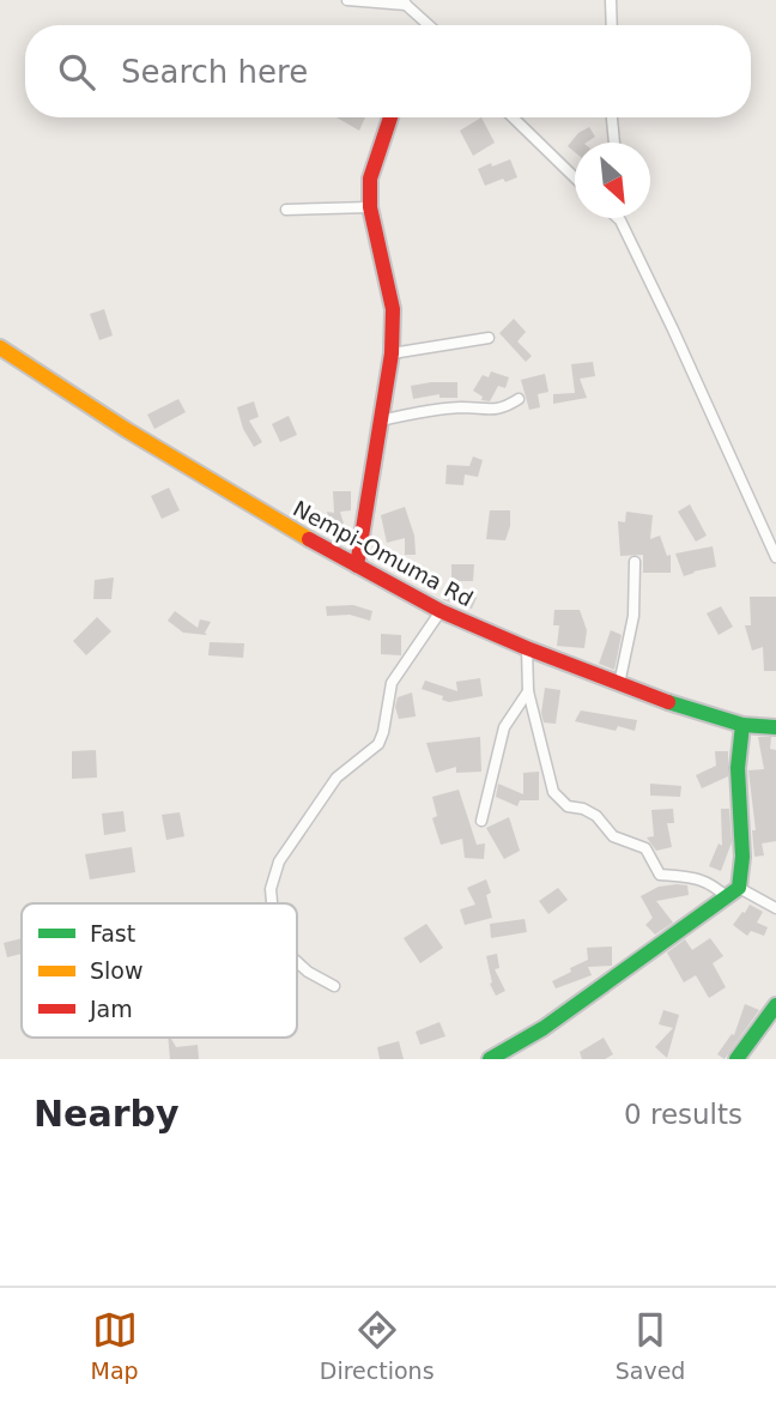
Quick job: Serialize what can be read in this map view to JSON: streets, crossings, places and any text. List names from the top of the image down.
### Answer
{
  "streets": {
    "street": ["Nempi-Omuma Rd"]
  },
  "legend": ["Fast", "Slow", "Jam"],
  "north": "bottom right",
  "page": {
    "search": "Search here",
    "heading": ["Nearby", "0 results"],
    "nav": ["Map", "Directions", "Saved"]
  }
}
